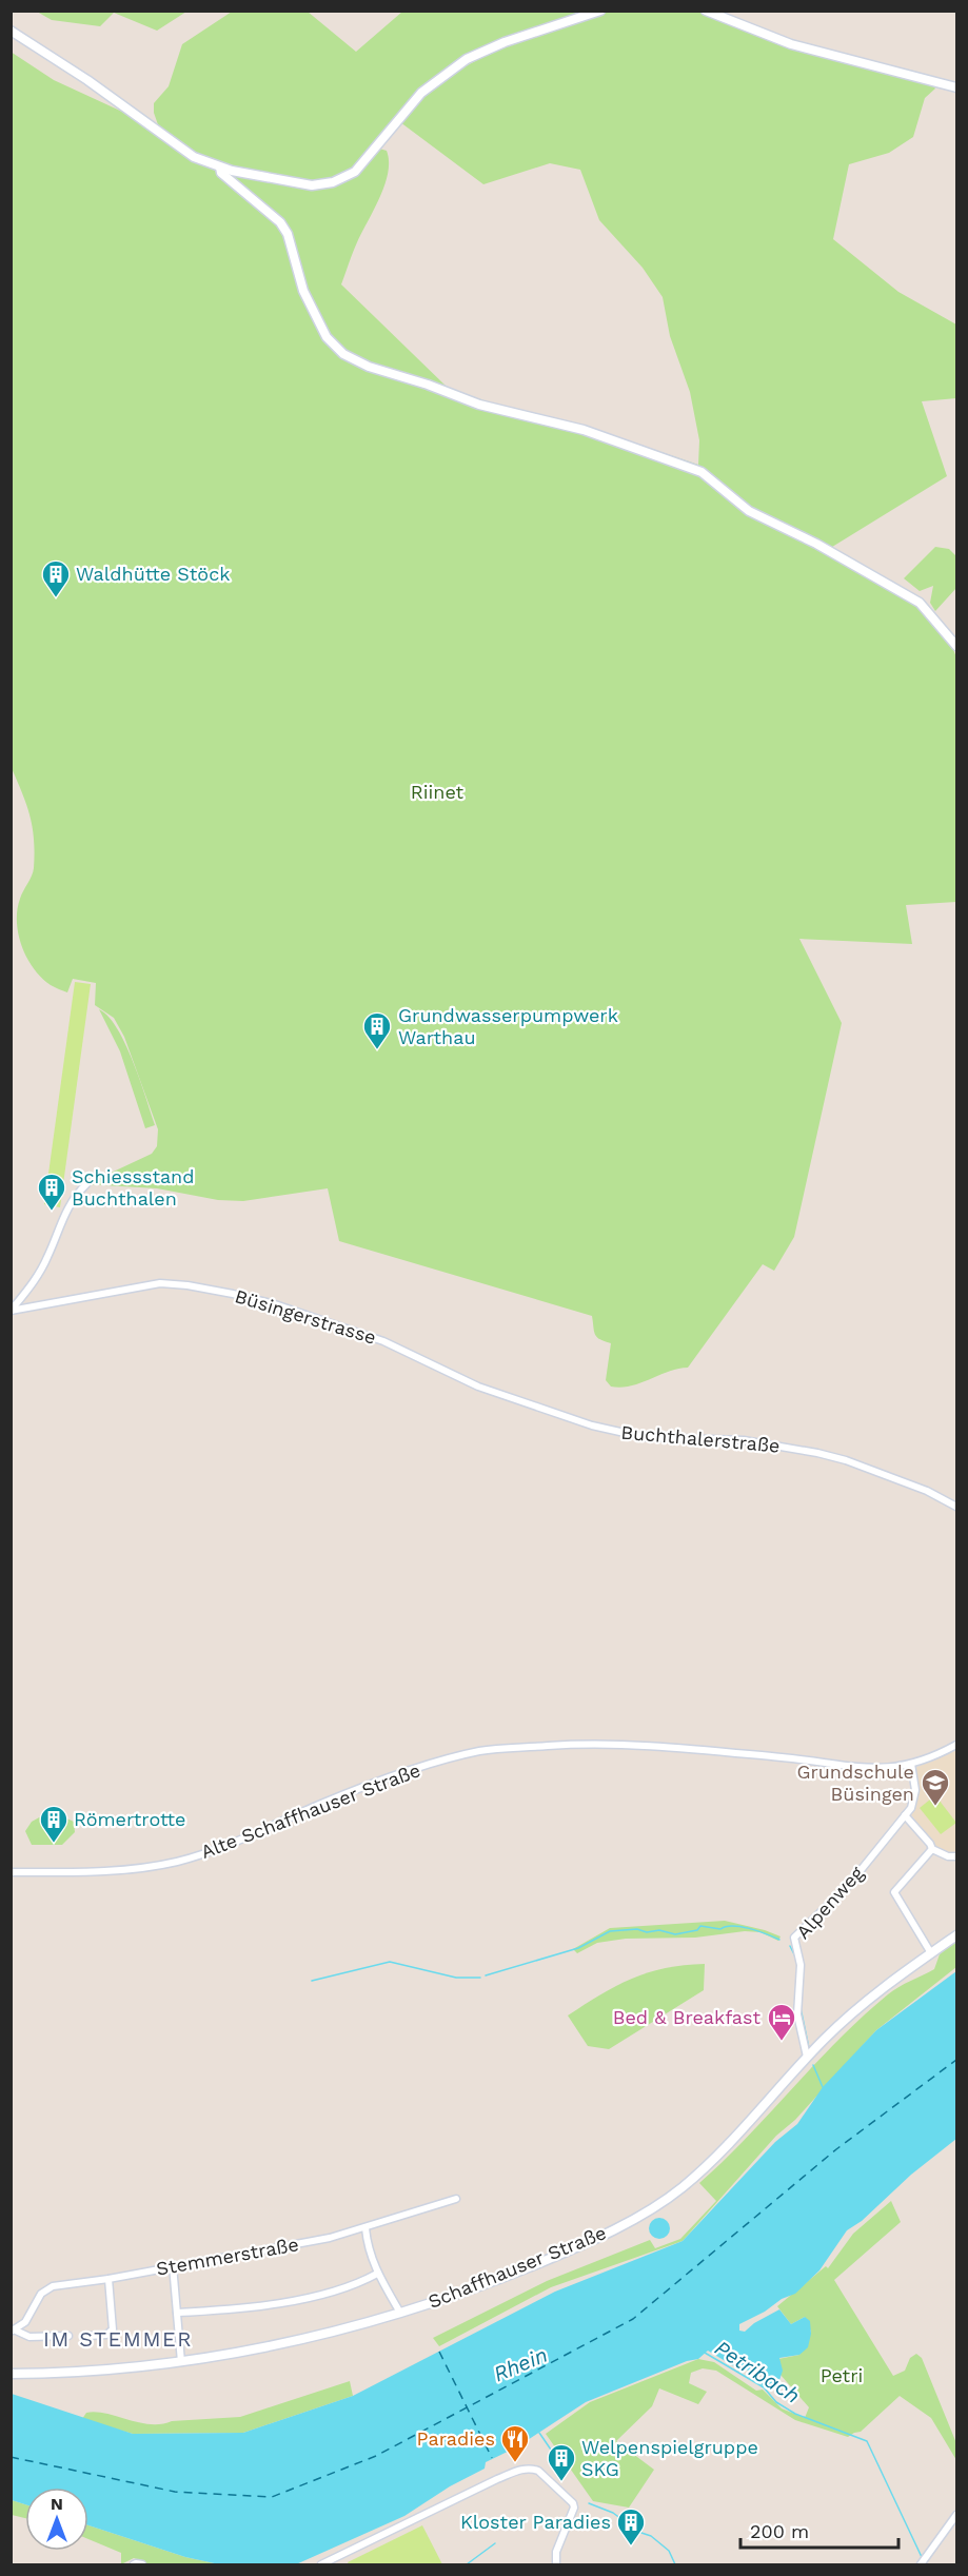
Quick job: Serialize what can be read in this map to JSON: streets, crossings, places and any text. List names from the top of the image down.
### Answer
{
  "streets": {
    "street": [
      "Büsingerstrasse",
      "Buchthalerstraße",
      "Alte Schaffhauser Straße",
      "Alpenweg",
      "Stemmerstraße",
      "Schaffhauser Straße"
    ]
  },
  "crossings": [
    ["Büsingerstrasse", "Buchthalerstraße"],
    ["Alte Schaffhauser Straße", "Alpenweg"],
    ["Alpenweg", "Schaffhauser Straße"]
  ],
  "districts": ["IM STEMMER"],
  "water": ["Rhein", "Petribach"],
  "parks": ["Riinet", "Petri"],
  "places": {
    "building": [
      "Waldhütte Stöck",
      "Grundwasserpumpwerk Warthau",
      "Schiessstand Buchthalen",
      "Römertrotte",
      "Welpenspielgruppe SKG",
      "Kloster Paradies"
    ],
    "school or university": ["Grundschule Büsingen"],
    "hotel": ["Bed & Breakfast"],
    "restaurant": ["Paradies"]
  },
  "scale_bar": "200 m",
  "north": "top"
}
